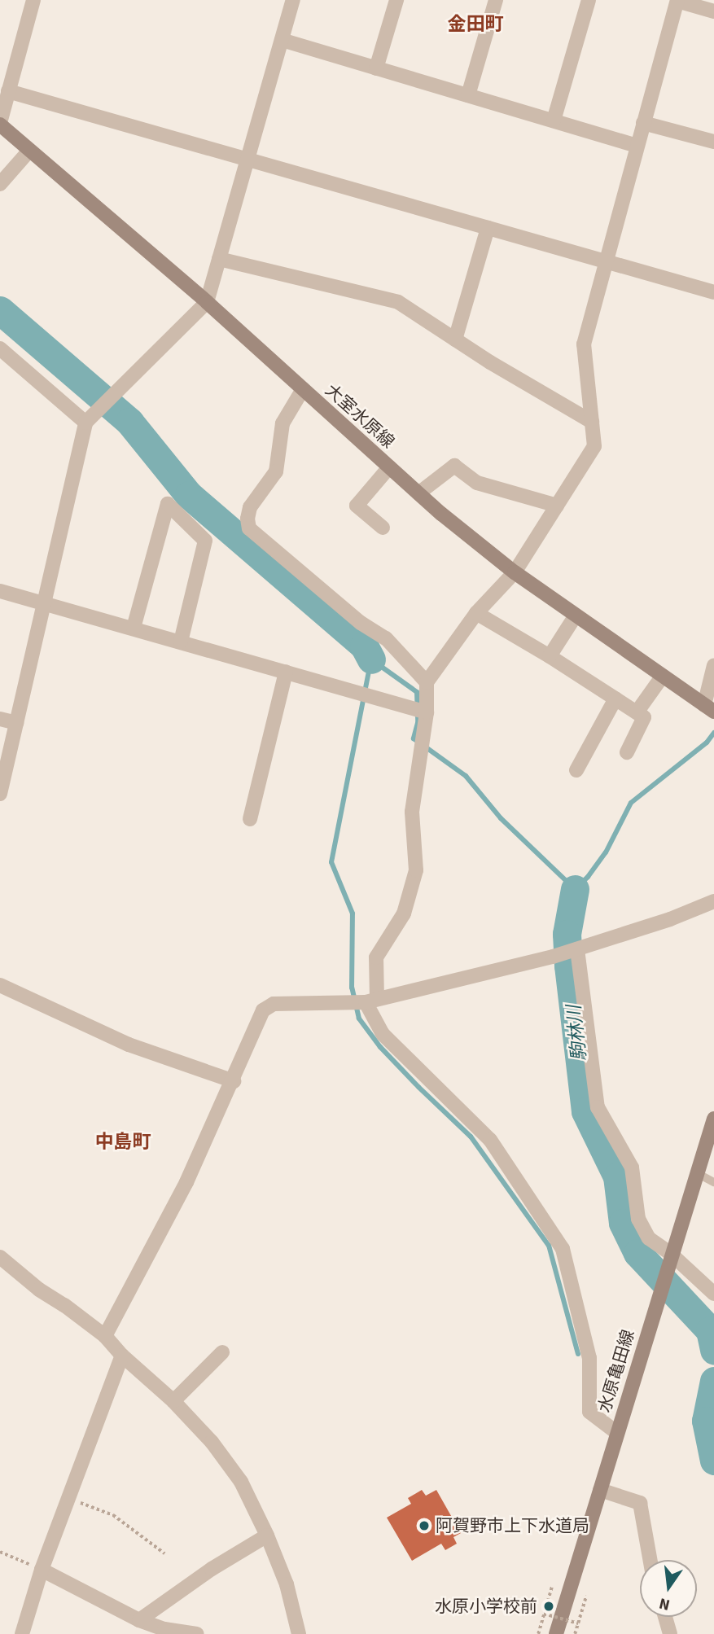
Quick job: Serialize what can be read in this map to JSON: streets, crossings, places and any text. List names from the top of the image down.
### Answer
{
  "streets": {
    "main road": ["大室水原線", "水原亀田線"]
  },
  "districts": ["金田町", "中島町"],
  "water": ["駒林川"],
  "places": ["阿賀野市上下水道局", "水原小学校前"],
  "north": "bottom"
}
